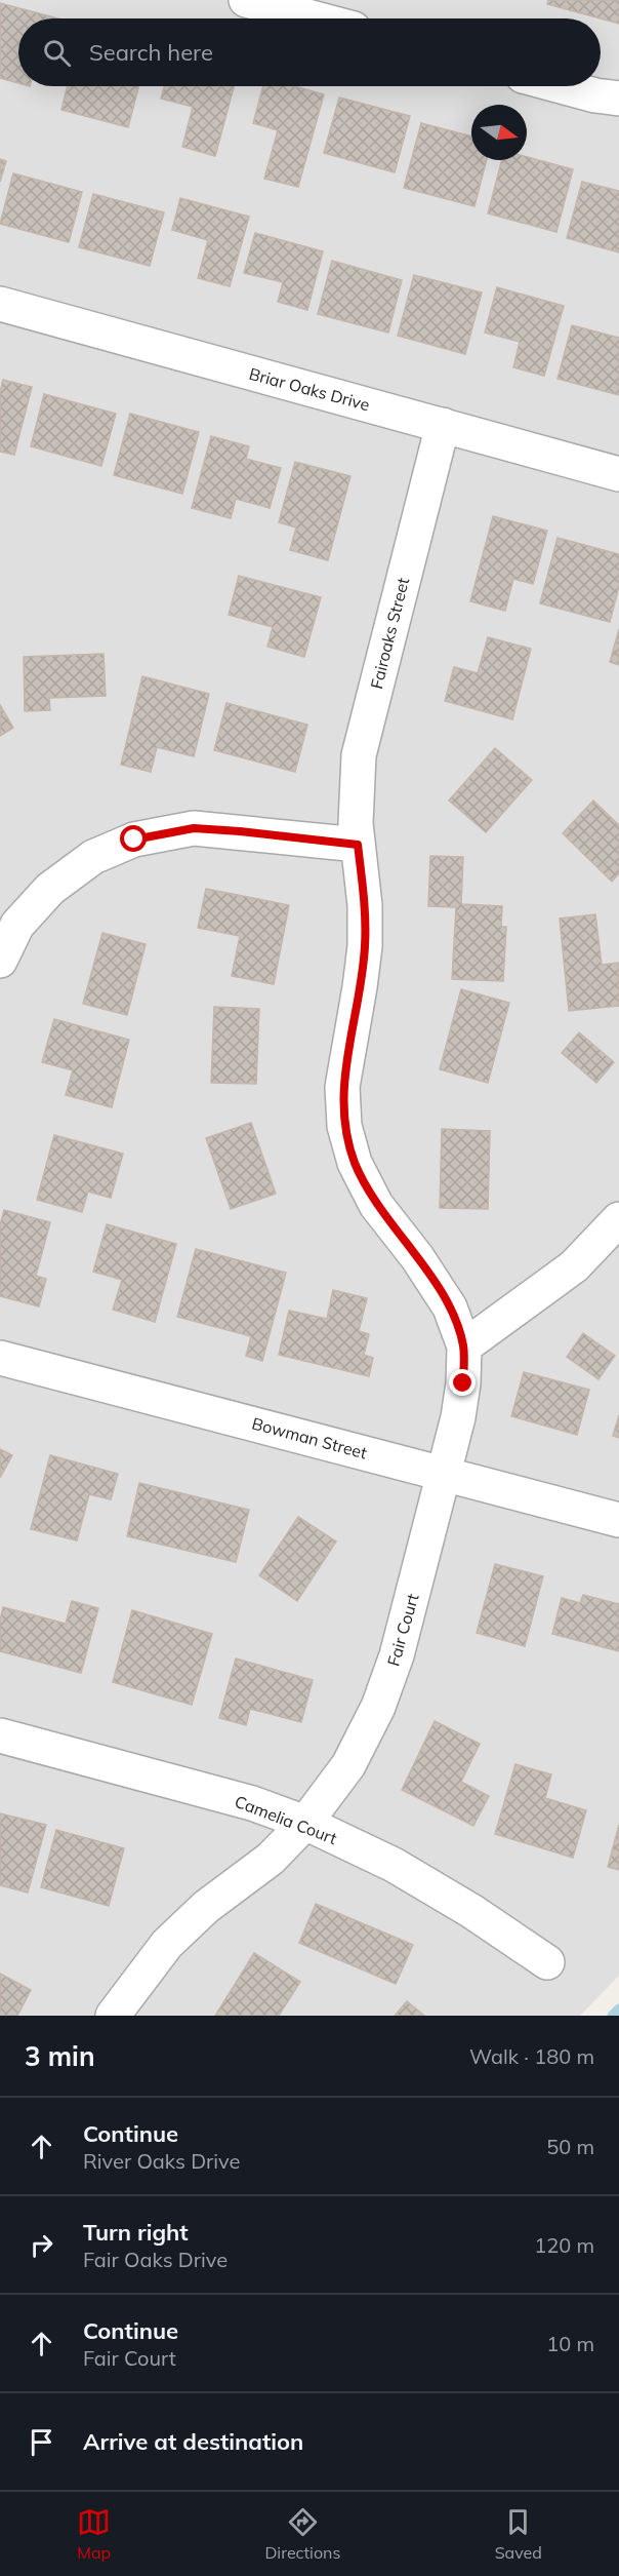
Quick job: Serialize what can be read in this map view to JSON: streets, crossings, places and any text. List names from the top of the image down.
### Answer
{
  "streets": {
    "street": [
      "Briar Oaks Drive",
      "Fairoaks Street",
      "Bowman Street",
      "Fair Court",
      "Camelia Court"
    ]
  },
  "crossings": [
    ["Briar Oaks Drive", "Fairoaks Street"],
    ["Fairoaks Street", "Fair Court"],
    ["Bowman Street", "Fair Court"],
    ["Fair Court", "Camelia Court"]
  ],
  "north": "right",
  "page": {
    "search": "Search here",
    "heading": ["3 min", "Walk · 180 m"],
    "list": [
      ["Continue", "River Oaks Drive", "50 m"],
      ["Turn right", "Fair Oaks Drive", "120 m"],
      ["Continue", "Fair Court", "10 m"],
      "Arrive at destination"
    ],
    "nav": ["Map", "Directions", "Saved"]
  }
}
